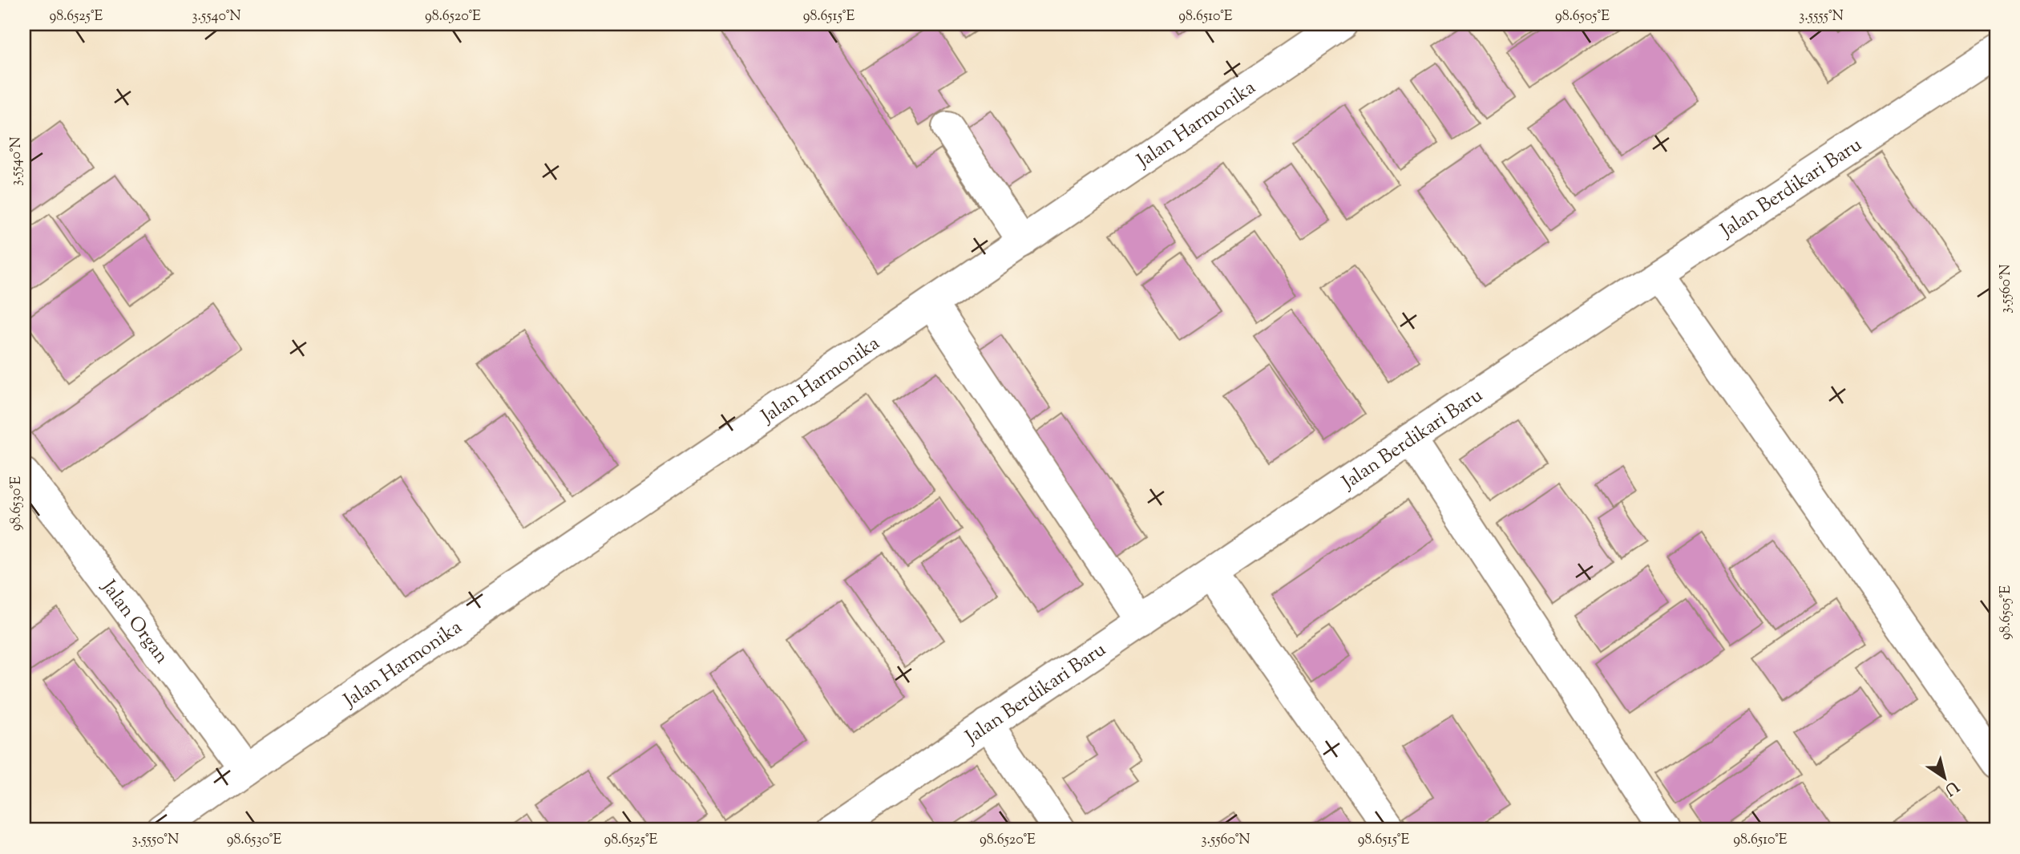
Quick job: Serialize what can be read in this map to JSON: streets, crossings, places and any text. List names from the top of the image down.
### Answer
{
  "streets": {
    "street": ["Jalan Harmonika", "Jalan Berdikari Baru", "Jalan Organ"]
  },
  "crossings": [
    ["Jalan Harmonika", "Jalan Organ"]
  ],
  "north": "bottom right",
  "coordinates": [
    "98.6525°E",
    "3.5540°N",
    "98.6520°E",
    "98.6515°E",
    "98.6510°E",
    "98.6505°E",
    "3.5555°N",
    "3.5560°N",
    "98.6530°E",
    "3.5550°N"
  ]
}
